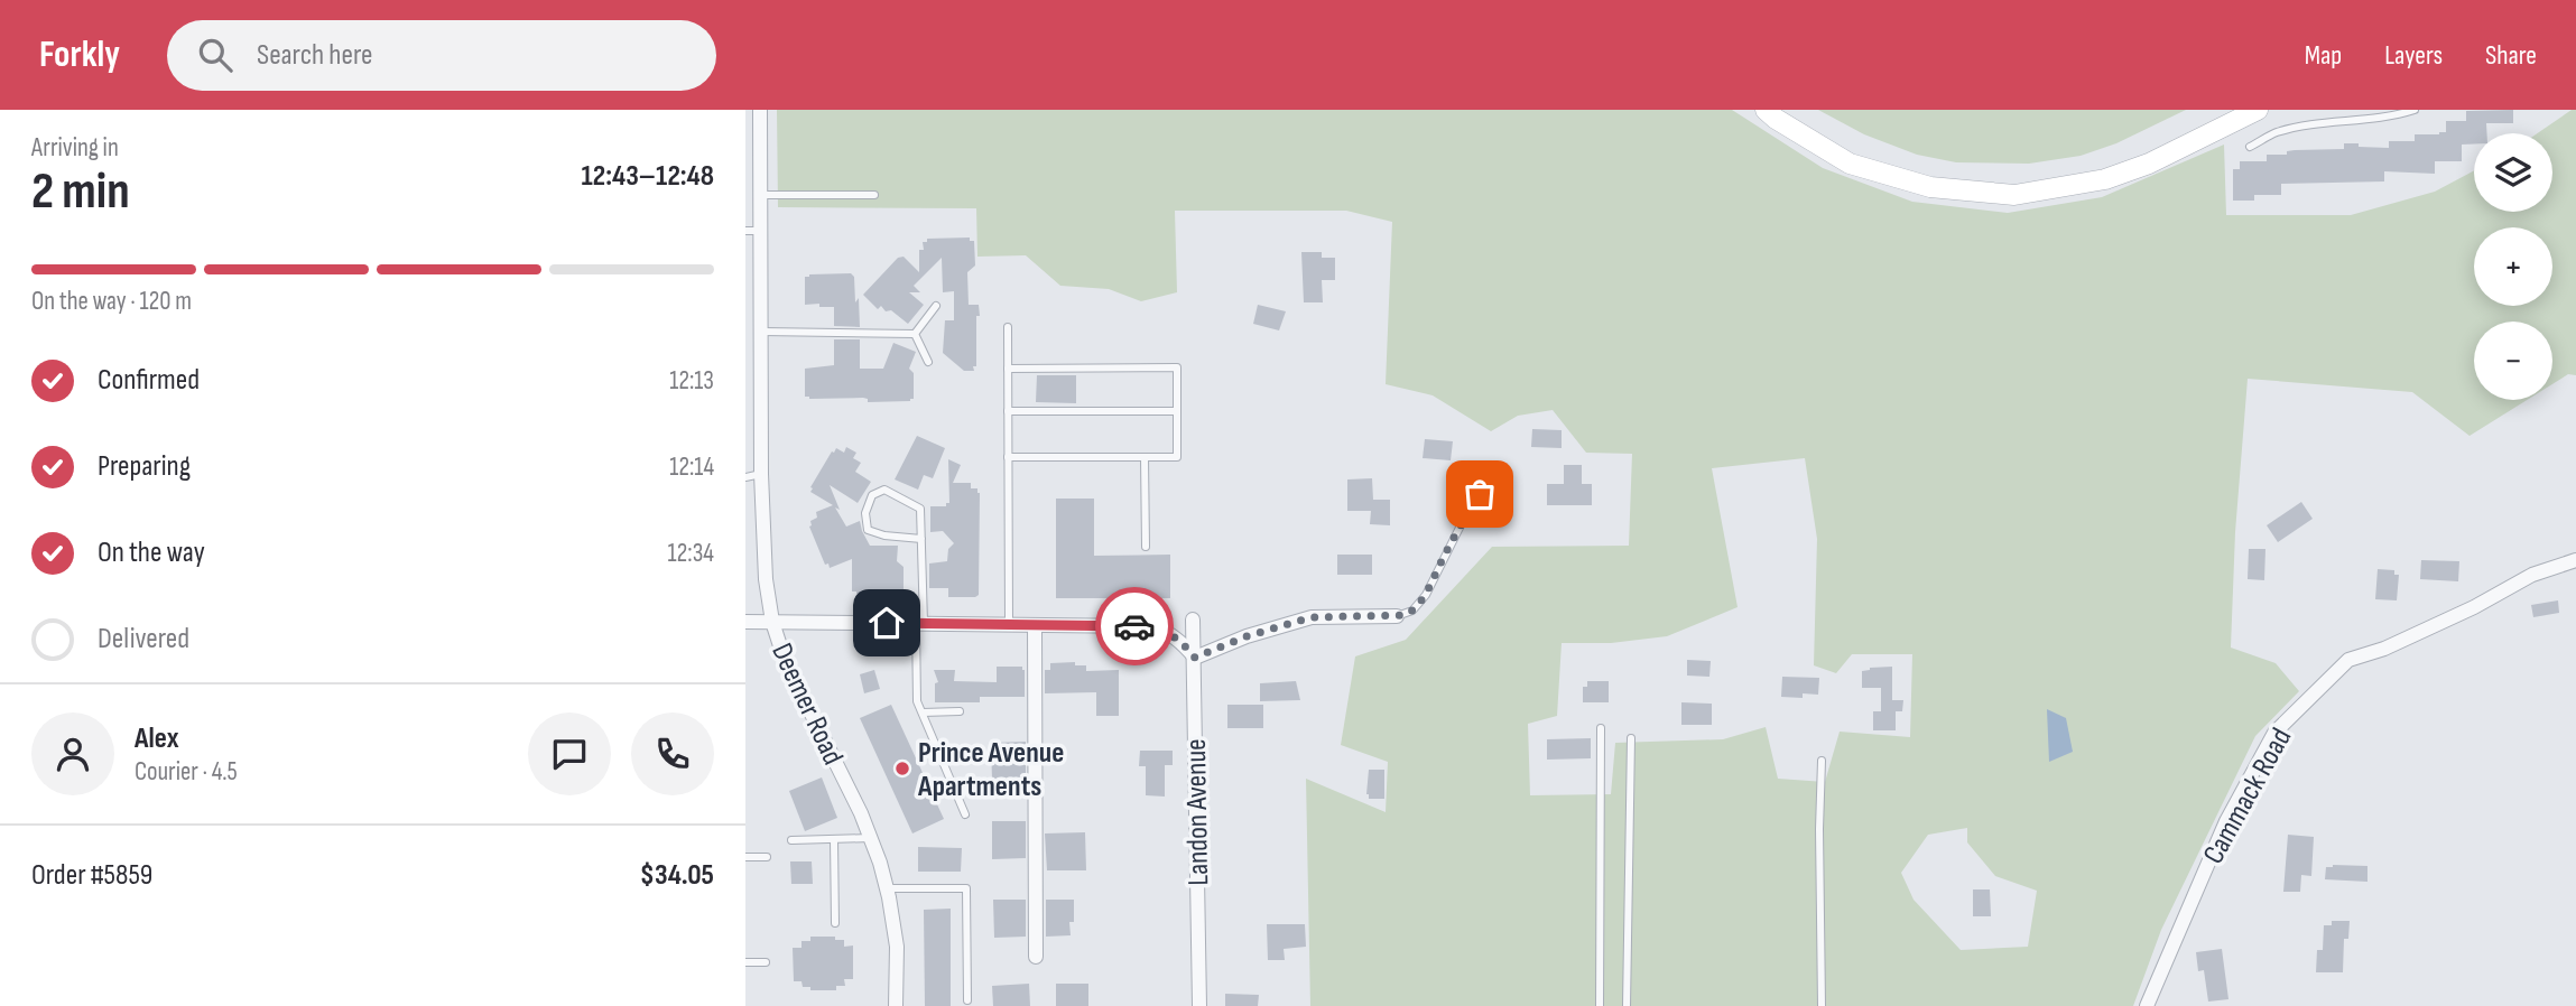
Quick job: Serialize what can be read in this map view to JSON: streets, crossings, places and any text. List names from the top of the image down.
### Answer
{
  "streets": {
    "street": ["Deemer Road", "Cammack Road", "Landon Avenue"]
  },
  "places": ["Prince Avenue Apartments"],
  "page": {
    "header": "Forkly",
    "search": "Search here",
    "nav": ["Map", "Layers", "Share"],
    "heading": ["2 min", "Arriving in", "12:43–12:48"],
    "panel": [
      "Alex",
      "Courier · 4.5",
      "Order #5859",
      "$34.05"
    ],
    "map_buttons": ["+", "−"],
    "bar": "On the way · 120 m",
    "list": [
      ["Confirmed", "12:13"],
      ["Preparing", "12:14"],
      ["On the way", "12:34"],
      "Delivered"
    ]
  }
}
